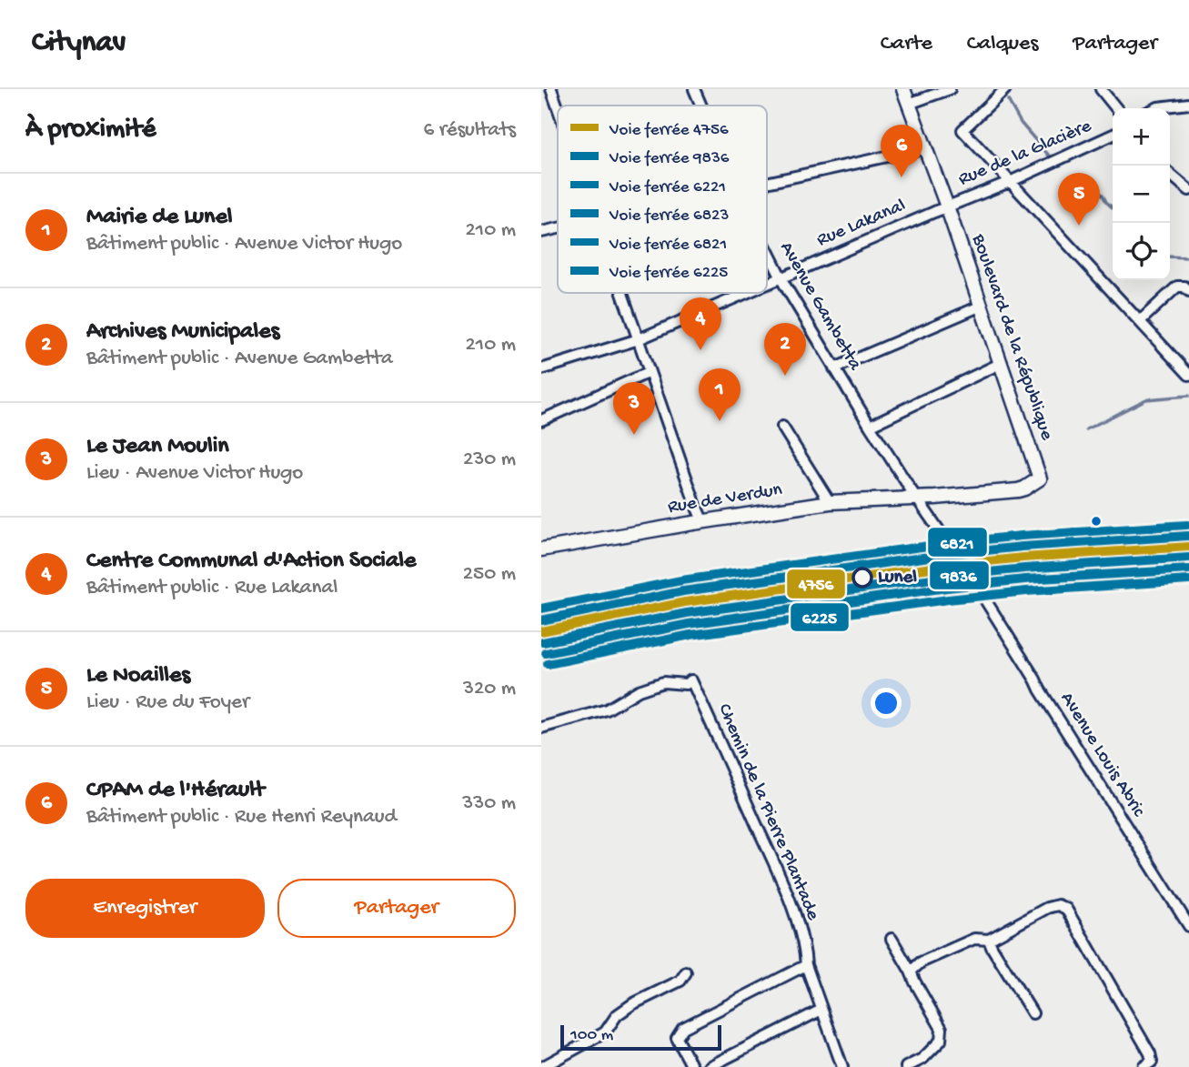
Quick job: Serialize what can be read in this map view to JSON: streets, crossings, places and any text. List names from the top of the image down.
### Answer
{
  "streets": {
    "main road": ["Boulevard de la République", "Rue de Verdun"],
    "street": [
      "Rue de la Glacière",
      "Rue Lakanal",
      "Avenue Gambetta",
      "Avenue Louis Abric",
      "Chemin de la Pierre Plantade"
    ]
  },
  "crossings": [
    ["Rue de la Glacière", "Rue Lakanal"],
    ["Rue de la Glacière", "Boulevard de la République"],
    ["Rue Lakanal", "Avenue Gambetta"],
    ["Rue Lakanal", "Boulevard de la République"],
    ["Avenue Gambetta", "Boulevard de la République"],
    ["Avenue Gambetta", "Rue de Verdun"],
    ["Boulevard de la République", "Rue de Verdun"]
  ],
  "places": ["Lunel"],
  "lines": [
    "rail line 6821",
    "rail line 6221",
    "rail line 4756",
    "rail line 9836",
    "rail line 6823",
    "rail line 6225"
  ],
  "legend": [
    "Voie ferrée 4756",
    "Voie ferrée 9836",
    "Voie ferrée 6221",
    "Voie ferrée 6823",
    "Voie ferrée 6821",
    "Voie ferrée 6225"
  ],
  "scale_bar": "100 m",
  "page": {
    "header": "Citynav",
    "nav": ["Carte", "Calques", "Partager"],
    "heading": ["À proximité", "6 résultats"],
    "map_buttons": ["+", "−"],
    "pins": [
      "6",
      "5",
      "4",
      "2",
      "1",
      "3"
    ],
    "list": [
      {
        "mark": "1",
        "name": "Mairie de Lunel",
        "note": "Bâtiment public · Avenue Victor Hugo",
        "value": "210 m"
      },
      {
        "mark": "2",
        "name": "Archives Municipales",
        "note": "Bâtiment public · Avenue Gambetta",
        "value": "210 m"
      },
      {
        "mark": "3",
        "name": "Le Jean Moulin",
        "note": "Lieu · Avenue Victor Hugo",
        "value": "230 m"
      },
      {
        "mark": "4",
        "name": "Centre Communal d'Action Sociale",
        "note": "Bâtiment public · Rue Lakanal",
        "value": "250 m"
      },
      {
        "mark": "5",
        "name": "Le Noailles",
        "note": "Lieu · Rue du Foyer",
        "value": "320 m"
      },
      {
        "mark": "6",
        "name": "CPAM de l'Hérault",
        "note": "Bâtiment public · Rue Henri Reynaud",
        "value": "330 m"
      }
    ],
    "buttons": ["Enregistrer", "Partager"],
    "scale": "100 m"
  }
}
